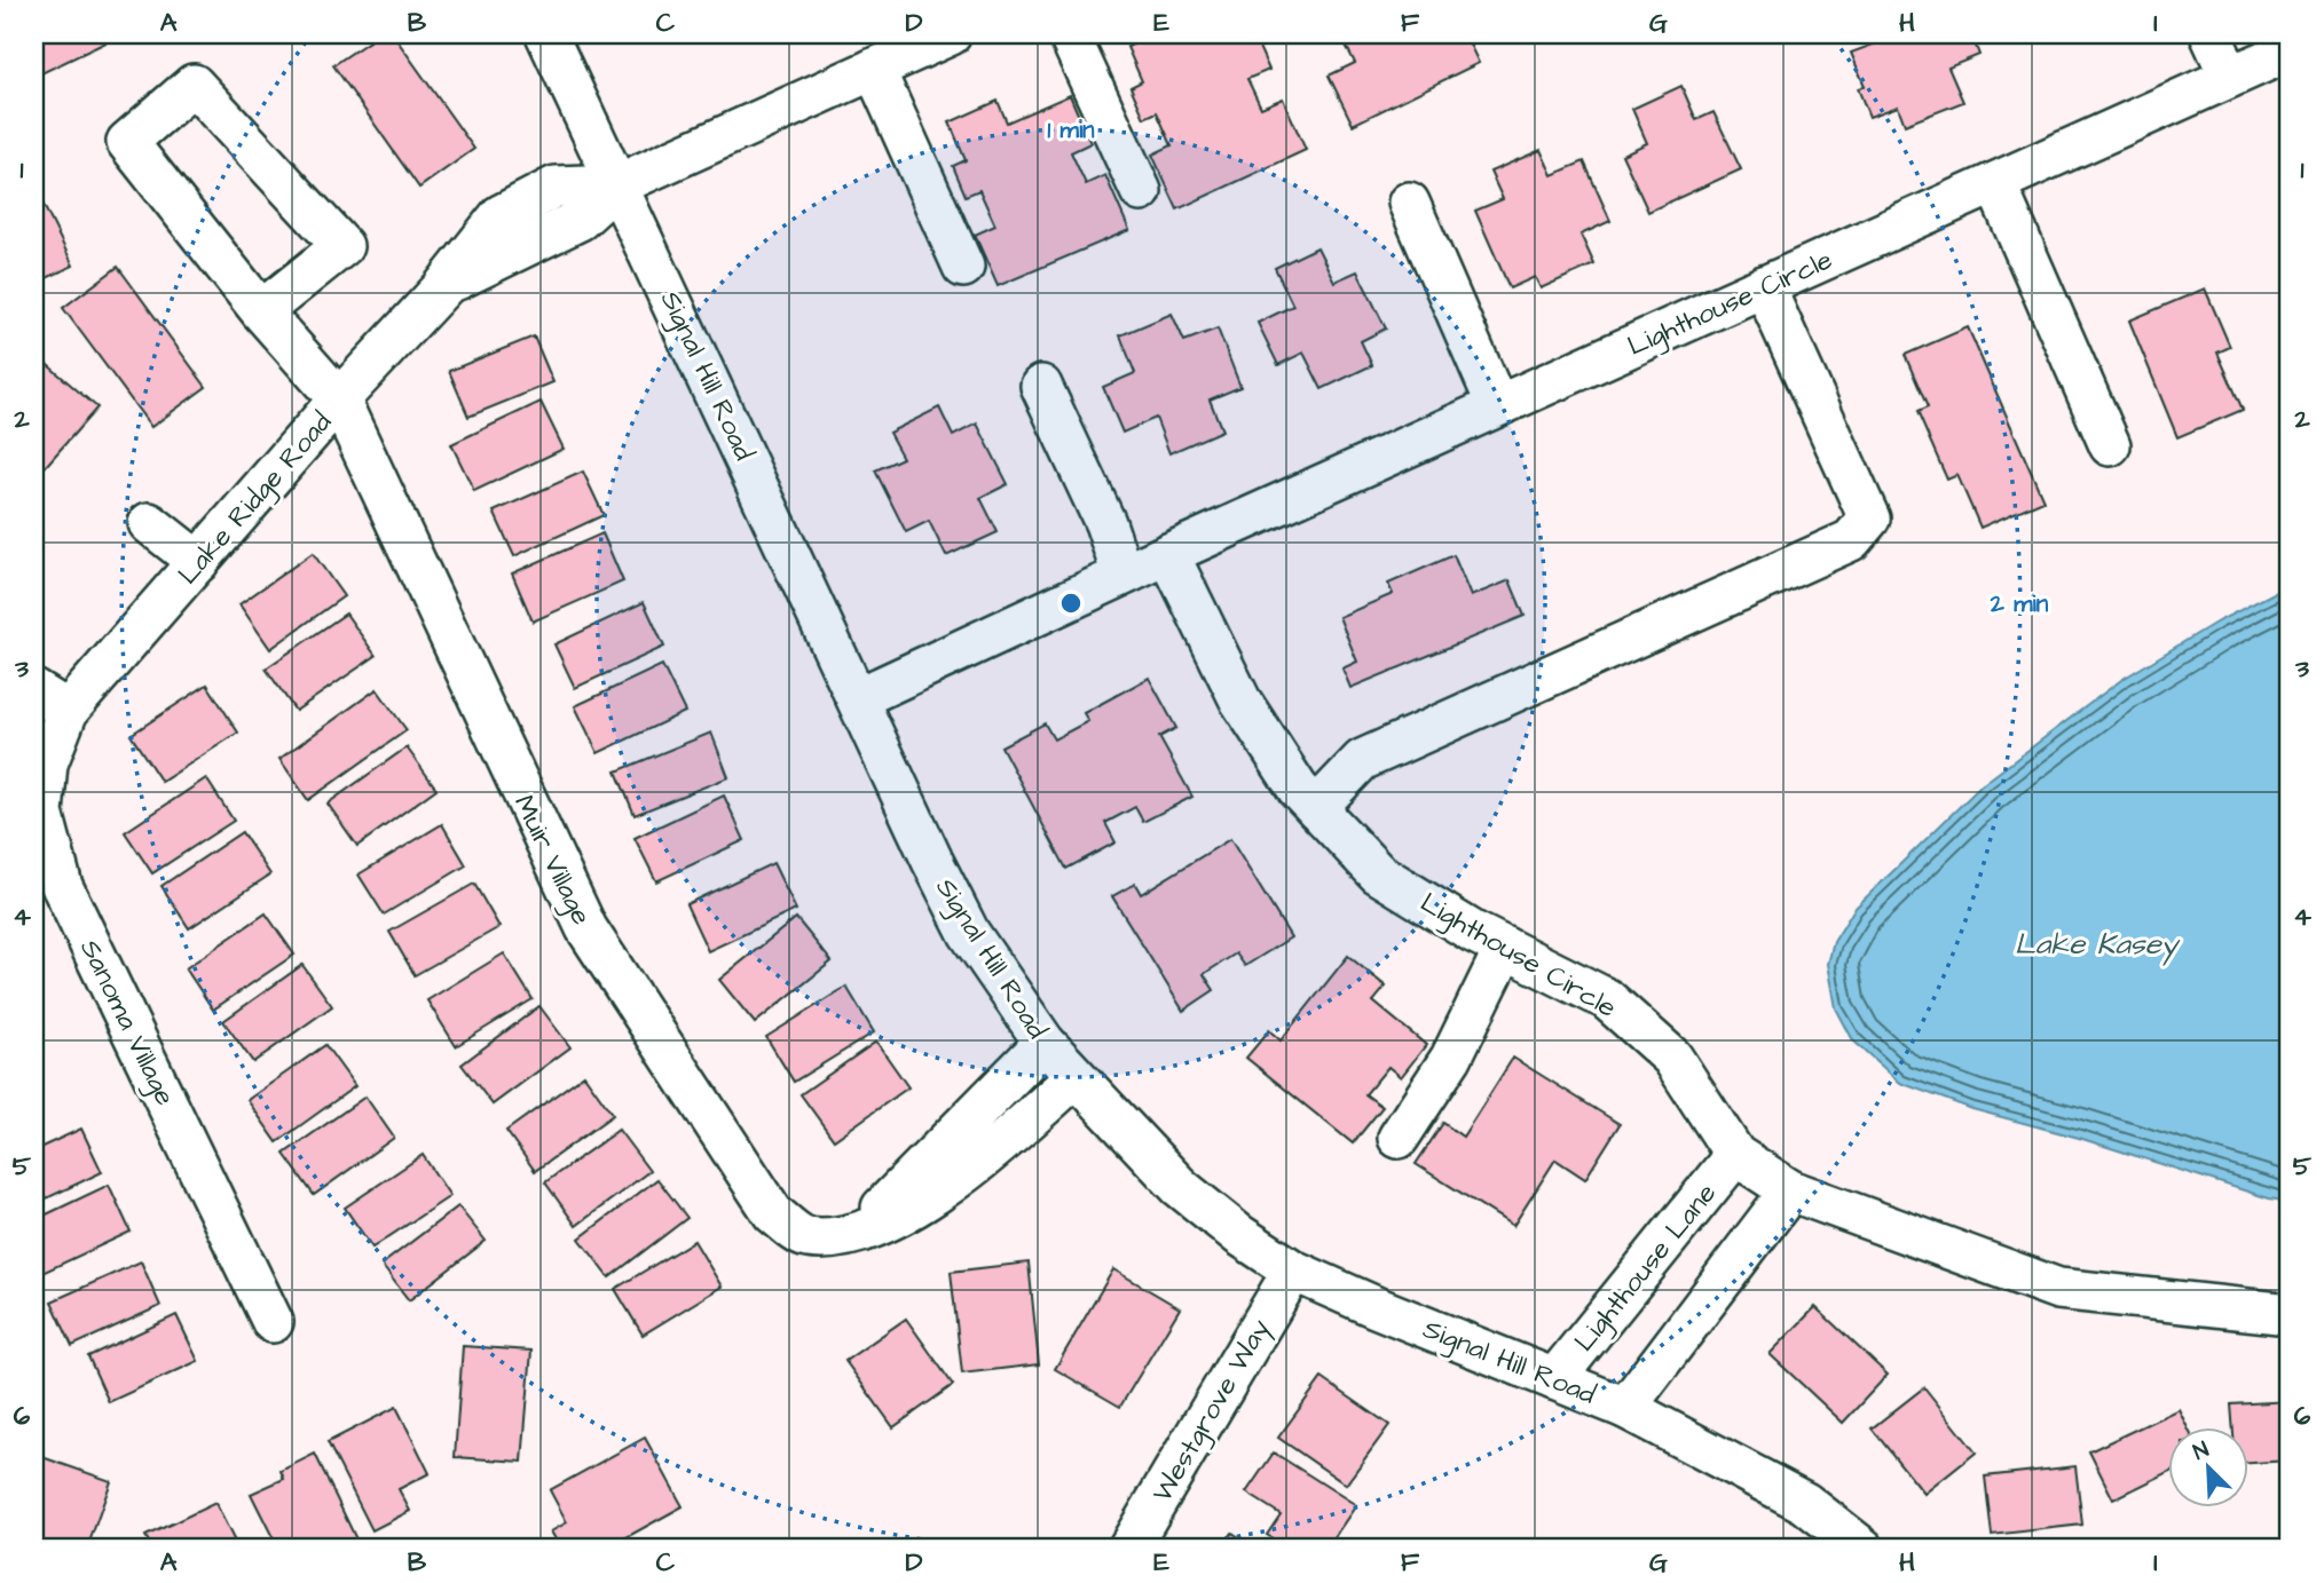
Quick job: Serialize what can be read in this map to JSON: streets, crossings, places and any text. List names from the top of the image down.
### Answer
{
  "streets": {
    "street": [
      "Lighthouse Circle",
      "Signal Hill Road",
      "Lake Ridge Road",
      "Muir Village",
      "Sanoma Village",
      "Lighthouse Lane",
      "Westgrove Way"
    ]
  },
  "crossings": [
    ["Lighthouse Circle", "Signal Hill Road"],
    ["Lighthouse Circle", "Lighthouse Lane"],
    ["Signal Hill Road", "Lake Ridge Road"],
    ["Signal Hill Road", "Muir Village"],
    ["Signal Hill Road", "Lighthouse Lane"],
    ["Signal Hill Road", "Westgrove Way"],
    ["Lake Ridge Road", "Muir Village"],
    ["Lake Ridge Road", "Sanoma Village"]
  ],
  "water": ["Lake Kasey"],
  "north": "top left",
  "grid": {
    "columns": [
      "A",
      "B",
      "C",
      "D",
      "E",
      "F",
      "G",
      "H",
      "I"
    ],
    "rows": [
      "1",
      "2",
      "3",
      "4",
      "5",
      "6"
    ]
  },
  "rings": ["1 min", "2 min"]
}
